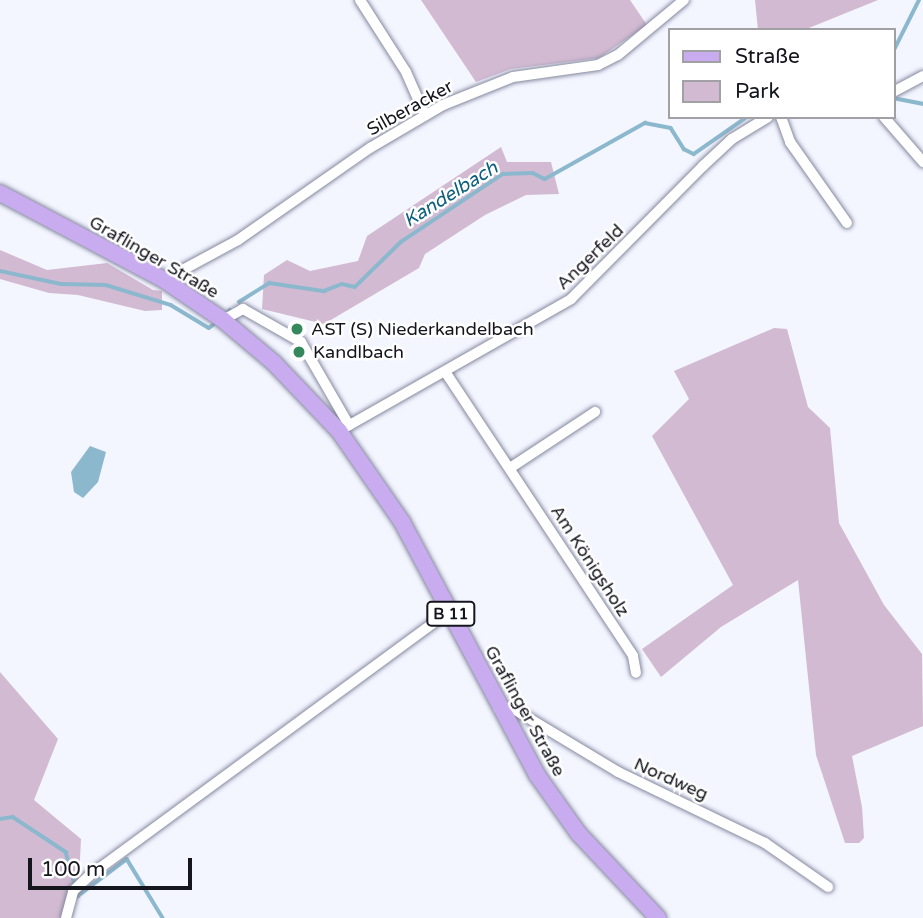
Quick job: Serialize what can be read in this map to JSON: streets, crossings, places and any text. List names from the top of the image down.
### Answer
{
  "streets": {
    "main road": ["Graflinger Straße", "B 11"],
    "street": [
      "Silberacker",
      "Angerfeld",
      "Am Königsholz",
      "Nordweg"
    ]
  },
  "crossings": [
    ["Silberacker", "Graflinger Straße"],
    ["Graflinger Straße", "Angerfeld"],
    ["Graflinger Straße", "Nordweg"],
    ["Angerfeld", "Am Königsholz"]
  ],
  "water": ["Kandelbach"],
  "places": ["AST (S) Niederkandelbach", "Kandlbach"],
  "legend": ["Straße", "Park"],
  "scale_bar": "100 m"
}
